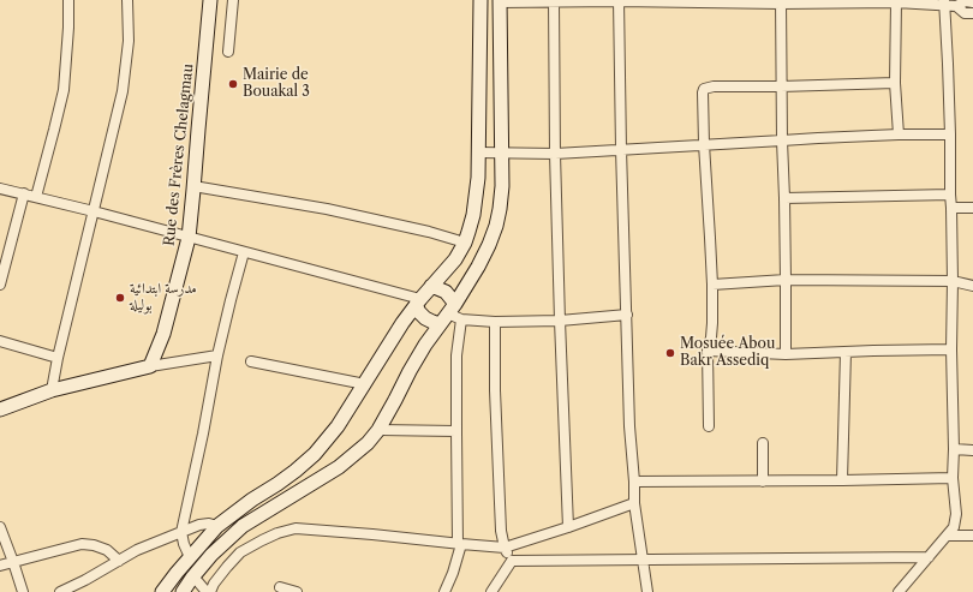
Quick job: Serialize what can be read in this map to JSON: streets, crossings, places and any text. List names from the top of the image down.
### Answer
{
  "streets": {
    "main road": ["Rue des Frères Chelagmau"]
  },
  "places": ["Mairie de Bouakal 3", "مدرسة ابتدائية بوليلة", "Mosuée Abou Bakr Assediq"]
}
